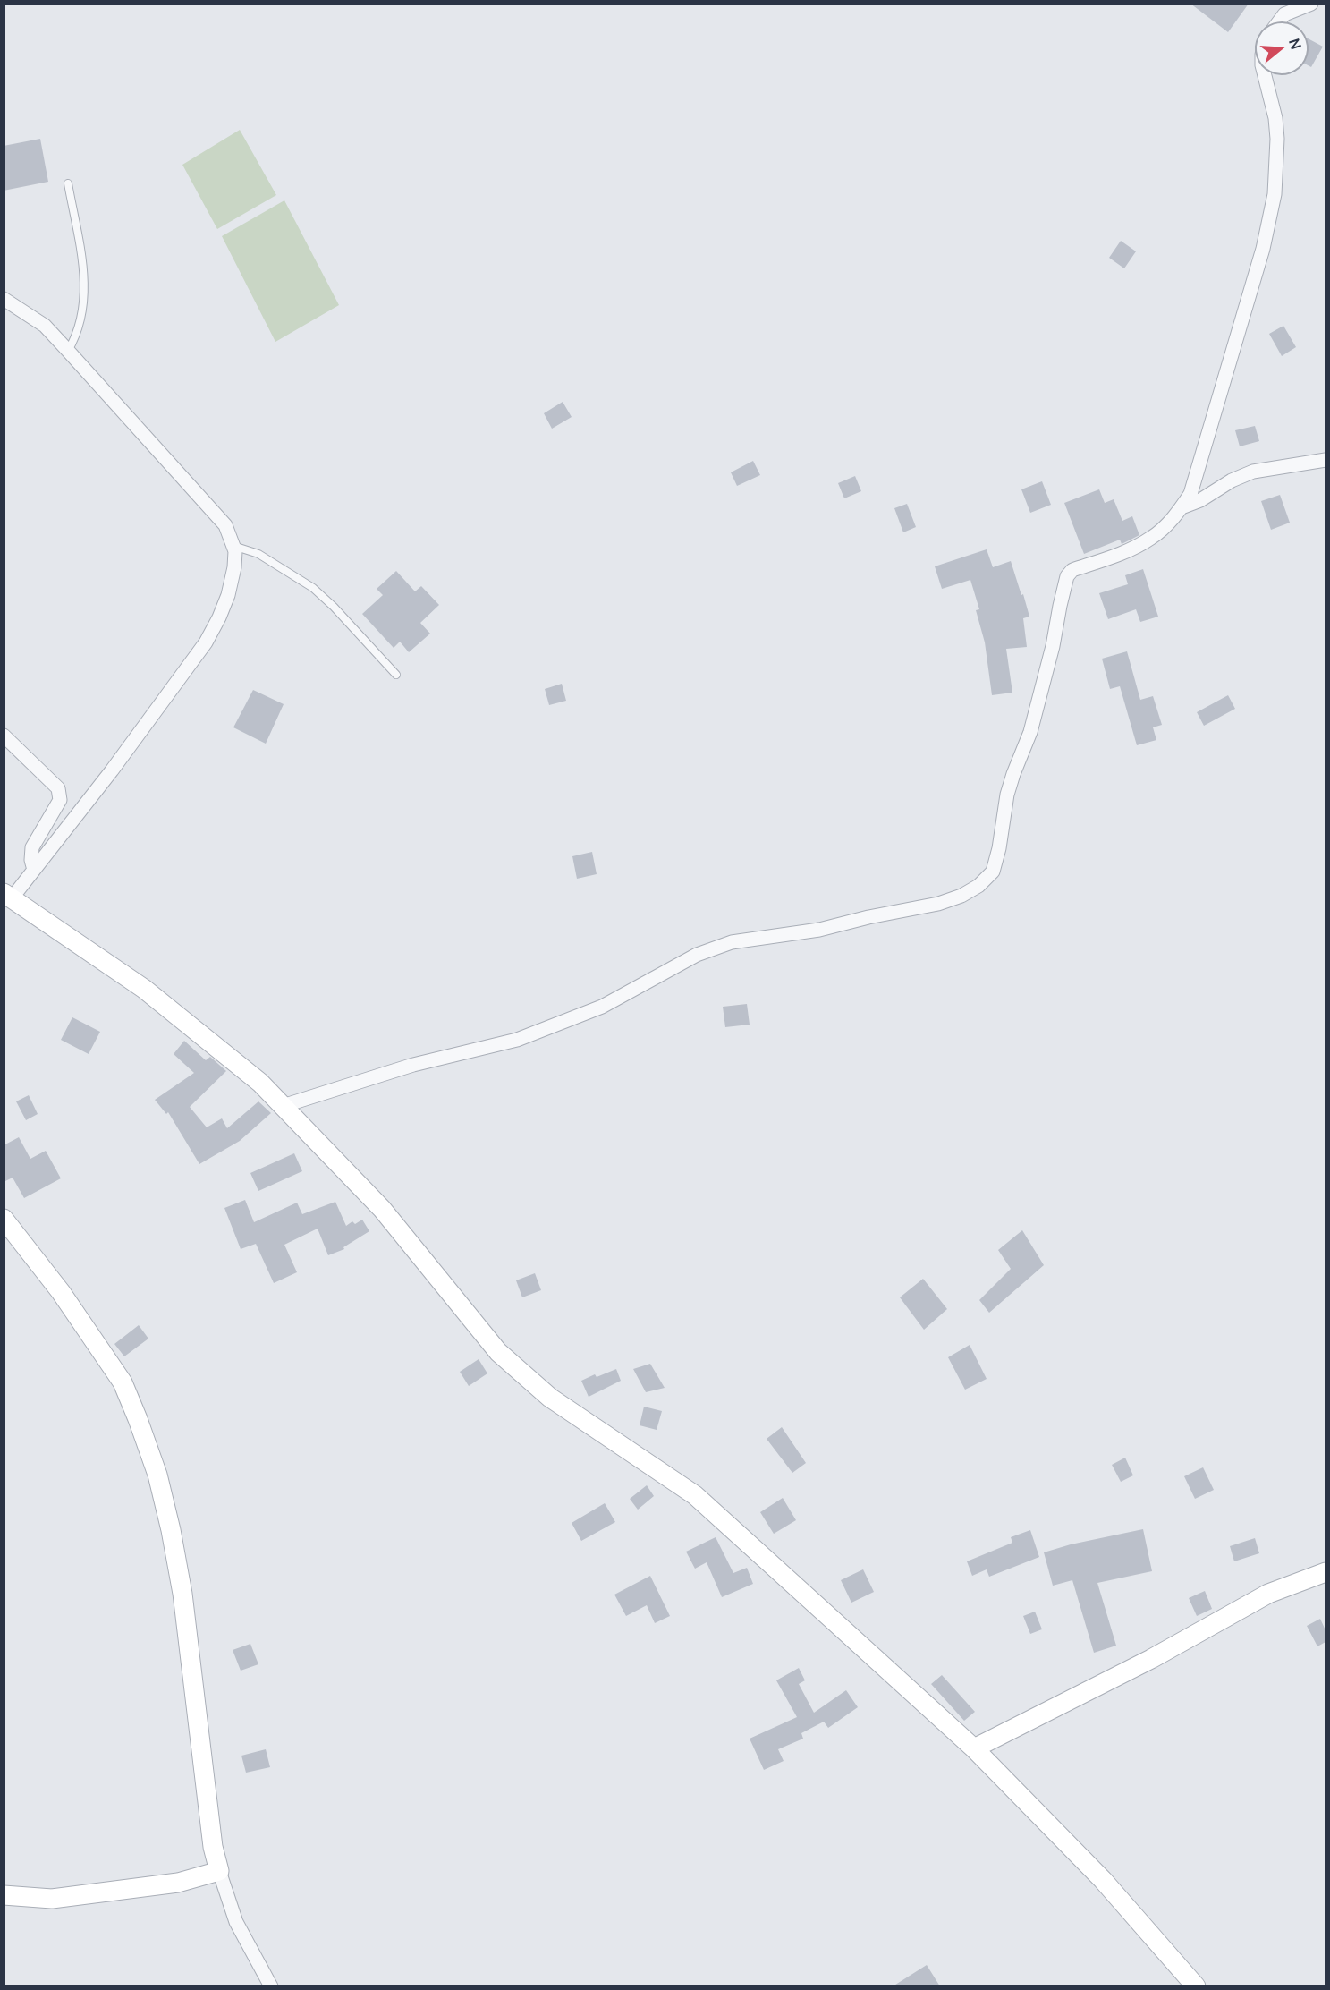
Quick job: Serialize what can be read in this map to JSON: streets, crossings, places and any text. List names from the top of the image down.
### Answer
{
  "north": "right"
}
